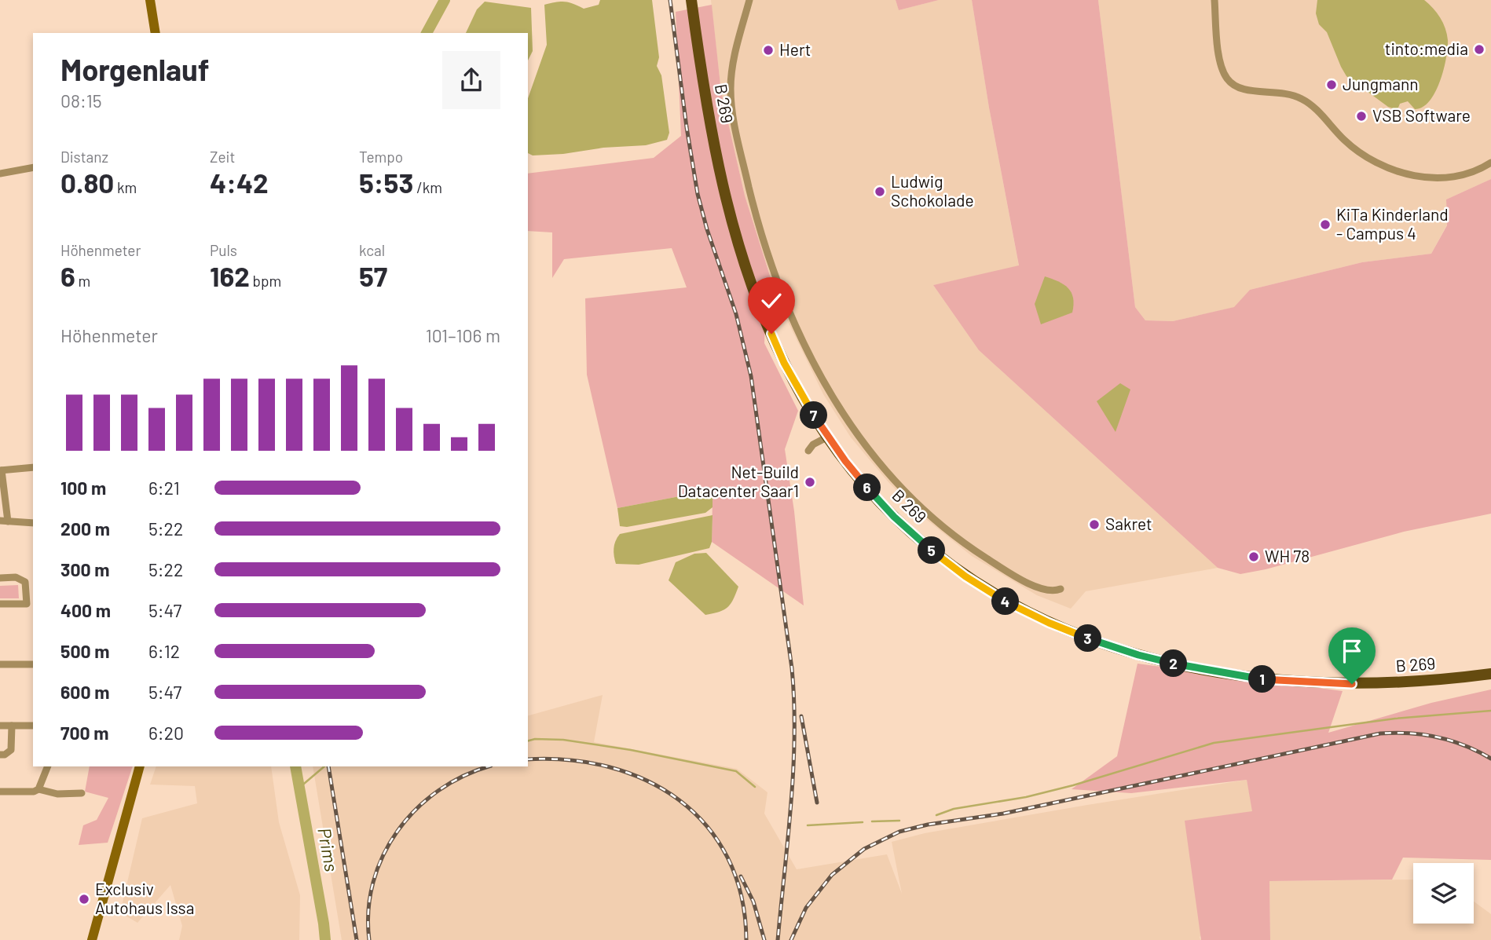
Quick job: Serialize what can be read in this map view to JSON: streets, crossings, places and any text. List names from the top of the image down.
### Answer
{
  "streets": {
    "main road": ["B 269"]
  },
  "water": ["Prims"],
  "places": [
    "tinto:media",
    "Hert",
    "Jungmann",
    "VSB Software",
    "Ludwig Schokolade",
    "KiTa Kinderland - Campus 4",
    "Net-Build Datacenter Saar1",
    "Sakret",
    "WH 78",
    "Exclusiv Autohaus Issa"
  ],
  "page": {
    "heading": ["Morgenlauf", "08:15"],
    "stats": [
      ["Distanz", "0.80 km"],
      ["Zeit", "4:42"],
      ["Tempo", "5:53 /km"],
      ["Höhenmeter", "6 m"],
      ["Puls", "162 bpm"],
      ["kcal", "57"]
    ],
    "chart": ["Höhenmeter", "101–106 m"],
    "pins": [
      "7",
      "6",
      "5",
      "4",
      "3",
      "2",
      "1"
    ],
    "list": [
      {
        "name": "100 m",
        "note": "6:21"
      },
      {
        "name": "200 m",
        "note": "5:22"
      },
      {
        "name": "300 m",
        "note": "5:22"
      },
      {
        "name": "400 m",
        "note": "5:47"
      },
      {
        "name": "500 m",
        "note": "6:12"
      },
      {
        "name": "600 m",
        "note": "5:47"
      },
      {
        "name": "700 m",
        "note": "6:20"
      }
    ]
  }
}
